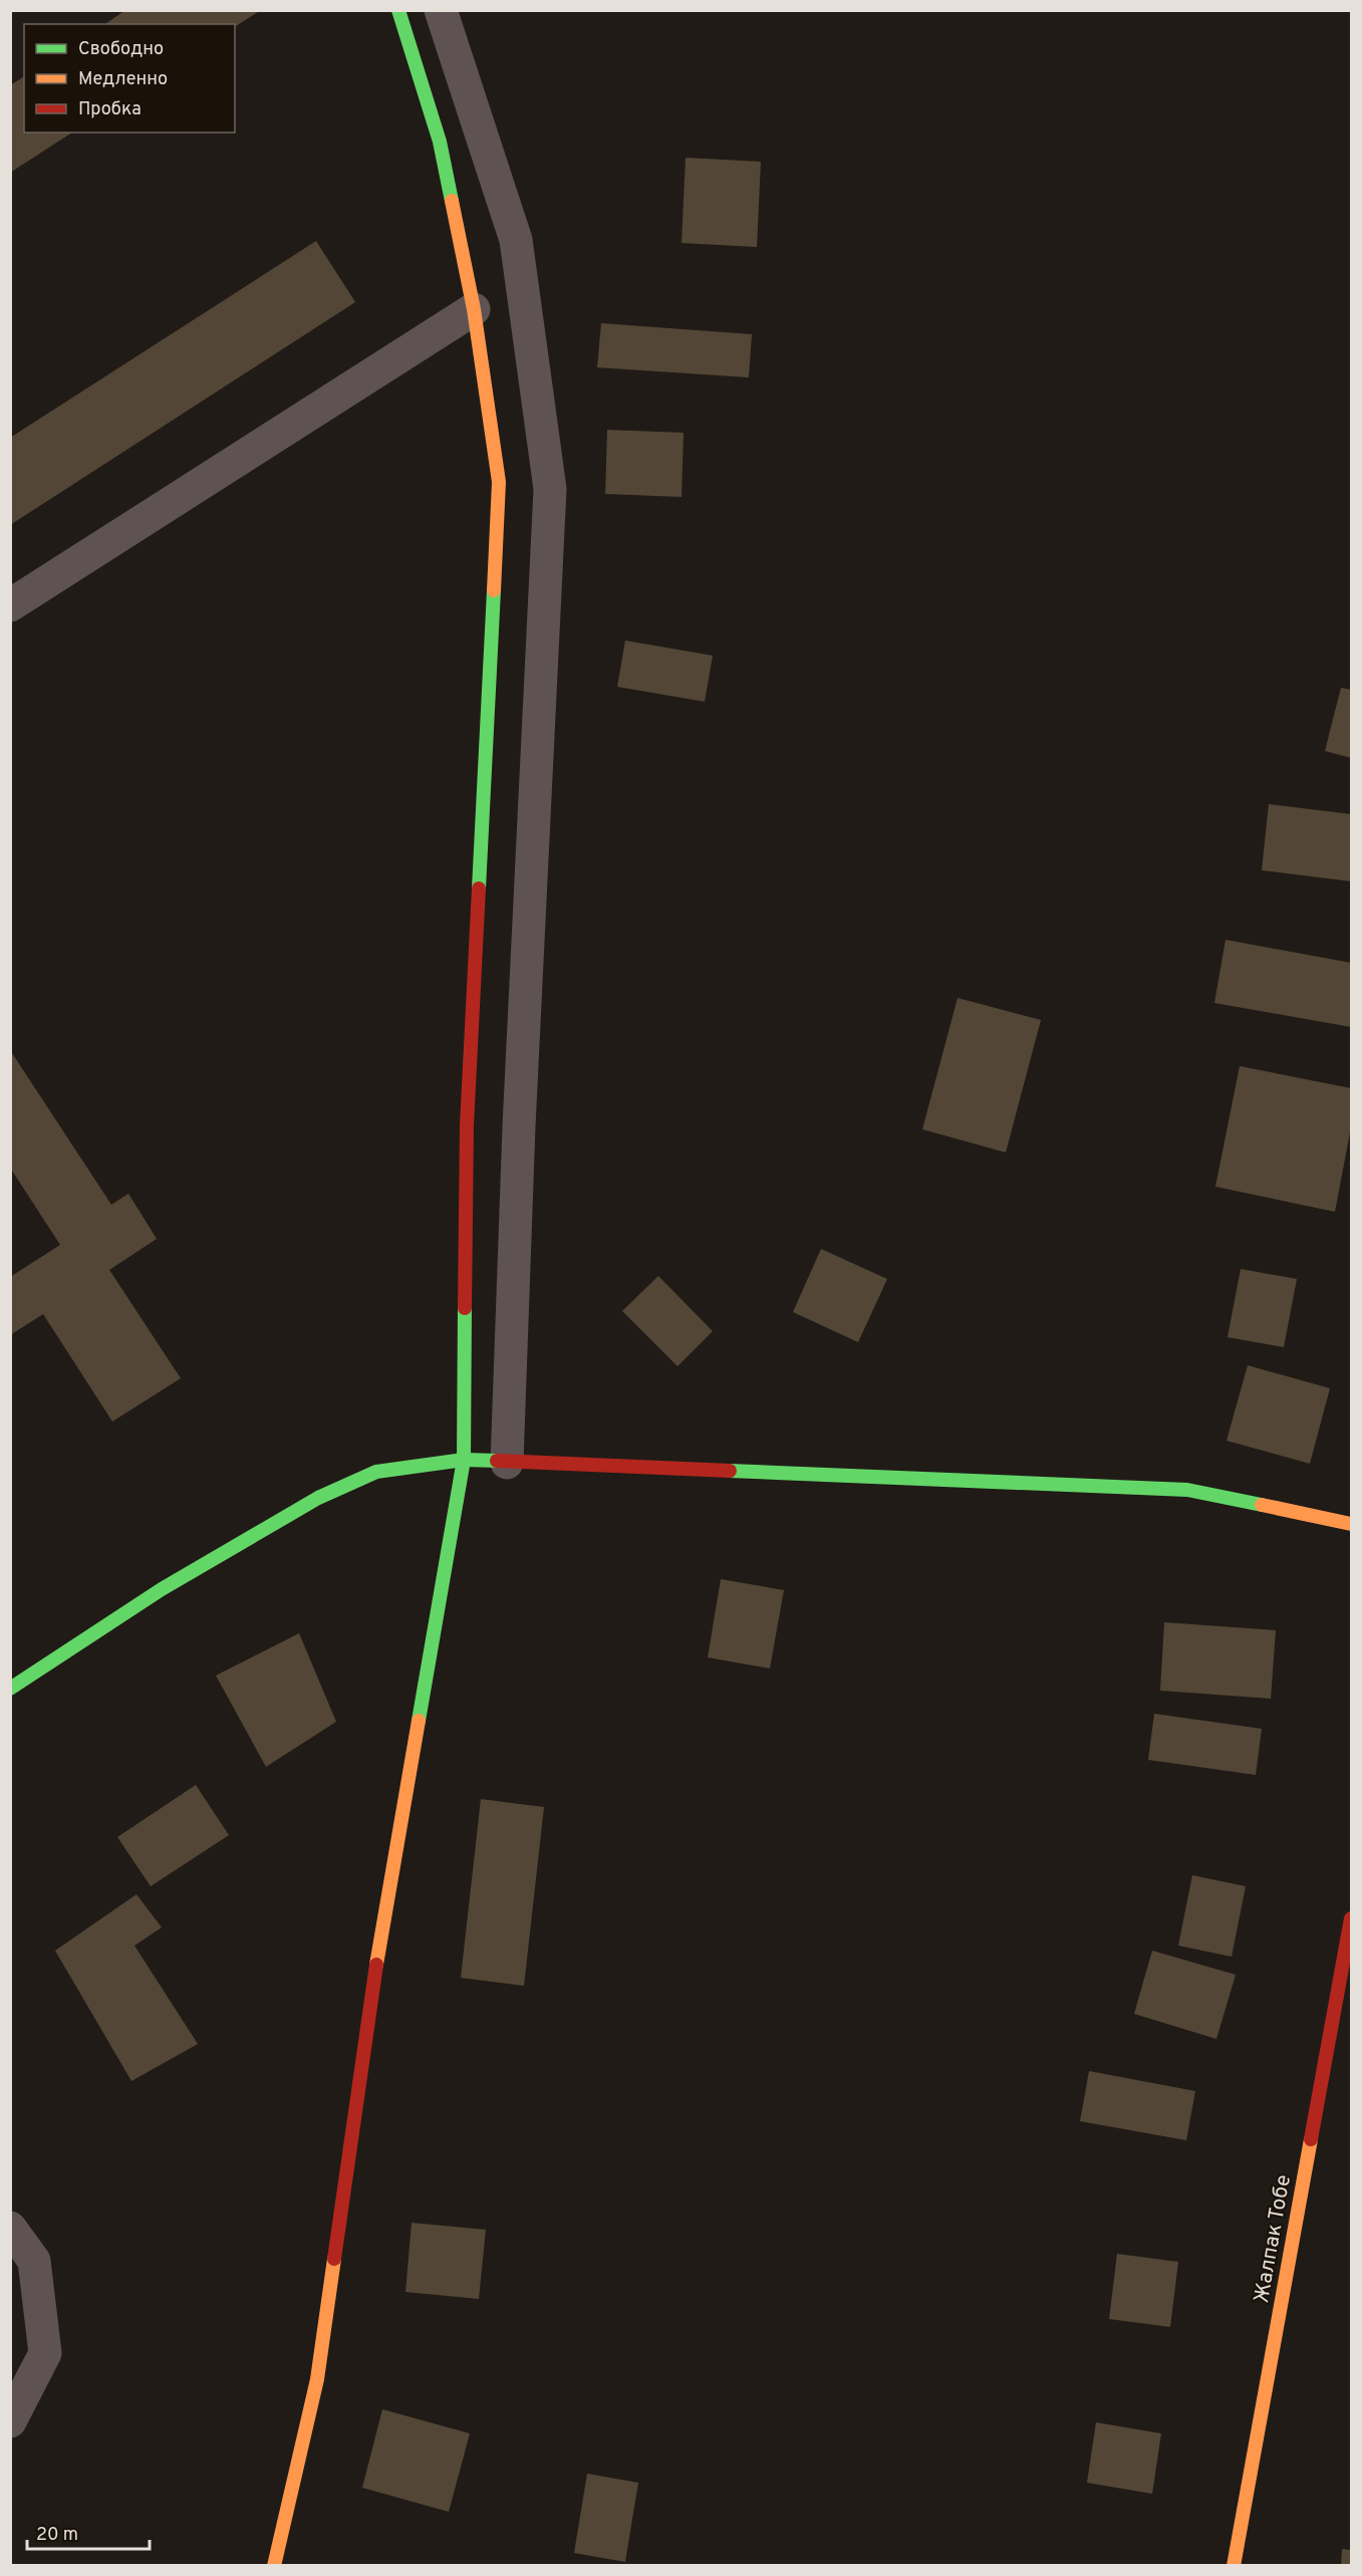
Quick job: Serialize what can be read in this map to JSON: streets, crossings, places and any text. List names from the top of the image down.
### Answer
{
  "streets": {
    "street": ["Жалпак Тобе"]
  },
  "legend": ["Свободно", "Медленно", "Пробка"],
  "scale_bar": "20 m"
}
